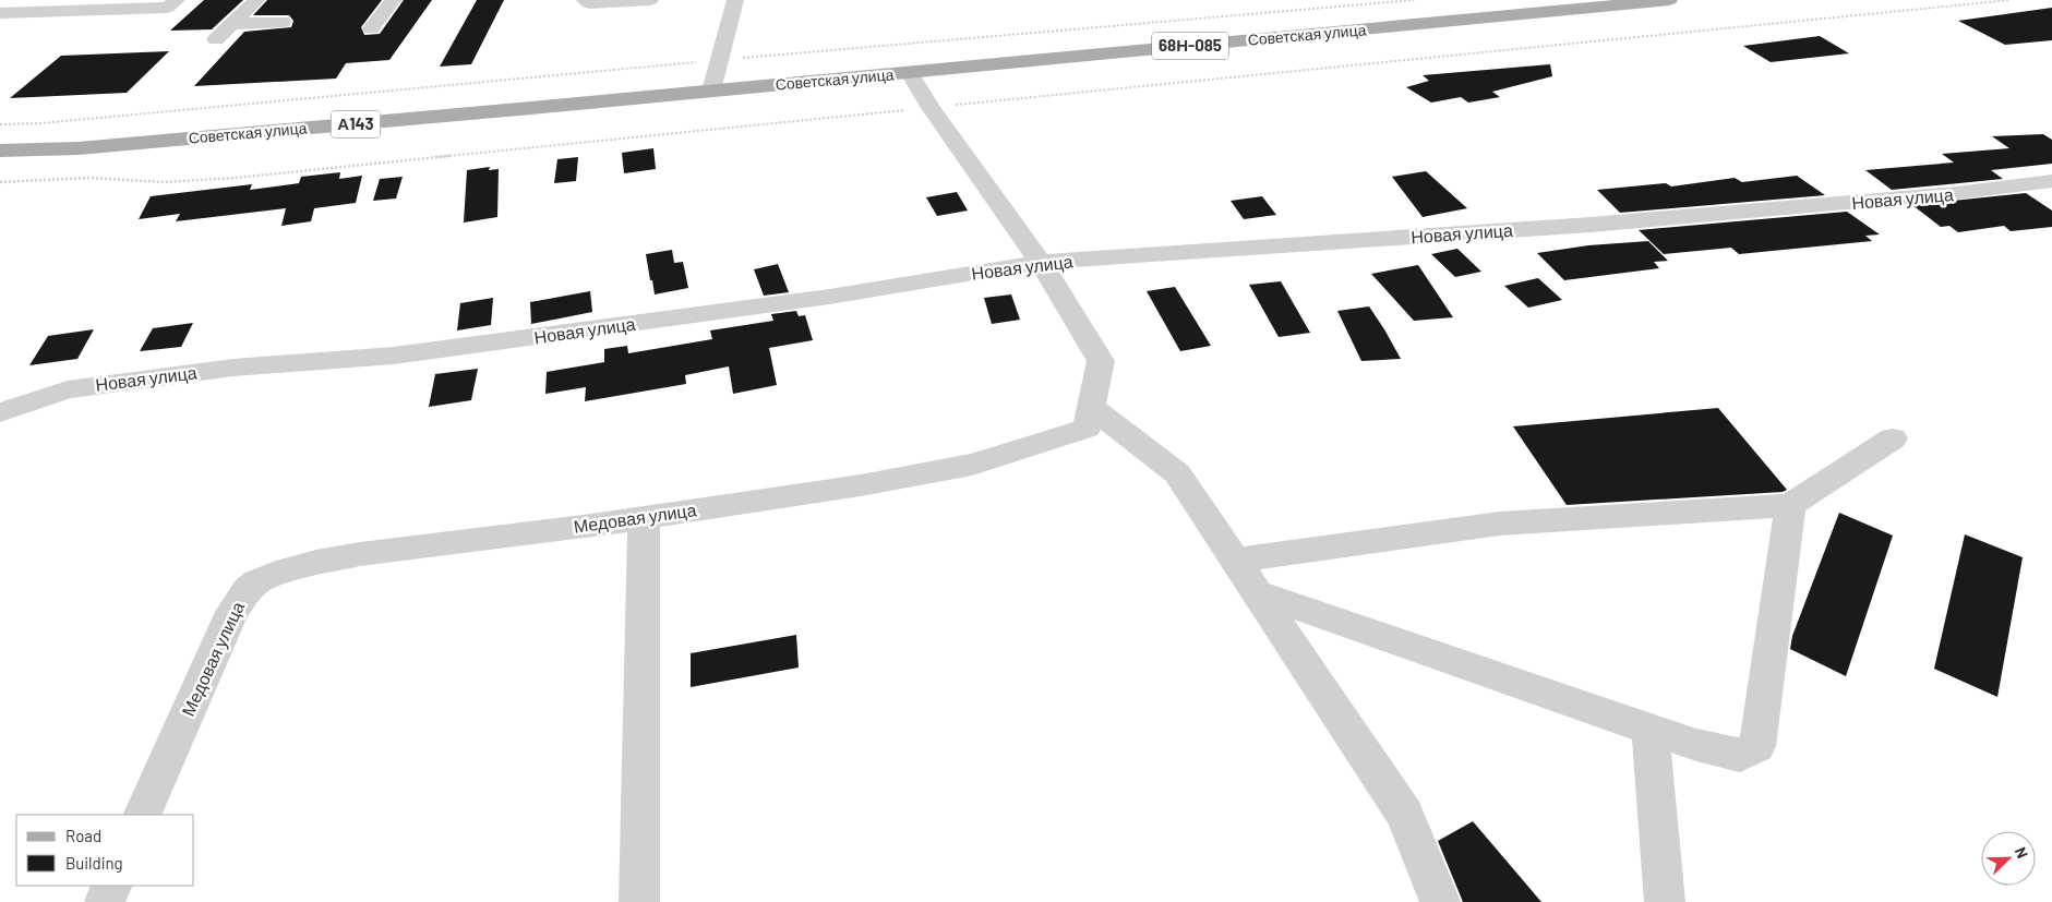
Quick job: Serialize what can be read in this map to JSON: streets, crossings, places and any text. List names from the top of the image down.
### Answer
{
  "streets": {
    "main road": ["Советская улица", "68Н-085", "А143"],
    "street": ["Новая улица", "Медовая улица"]
  },
  "crossings": [
    ["Советская улица", "Медовая улица"],
    ["Новая улица", "Медовая улица"]
  ],
  "legend": ["Road", "Building"],
  "north": "top right"
}
